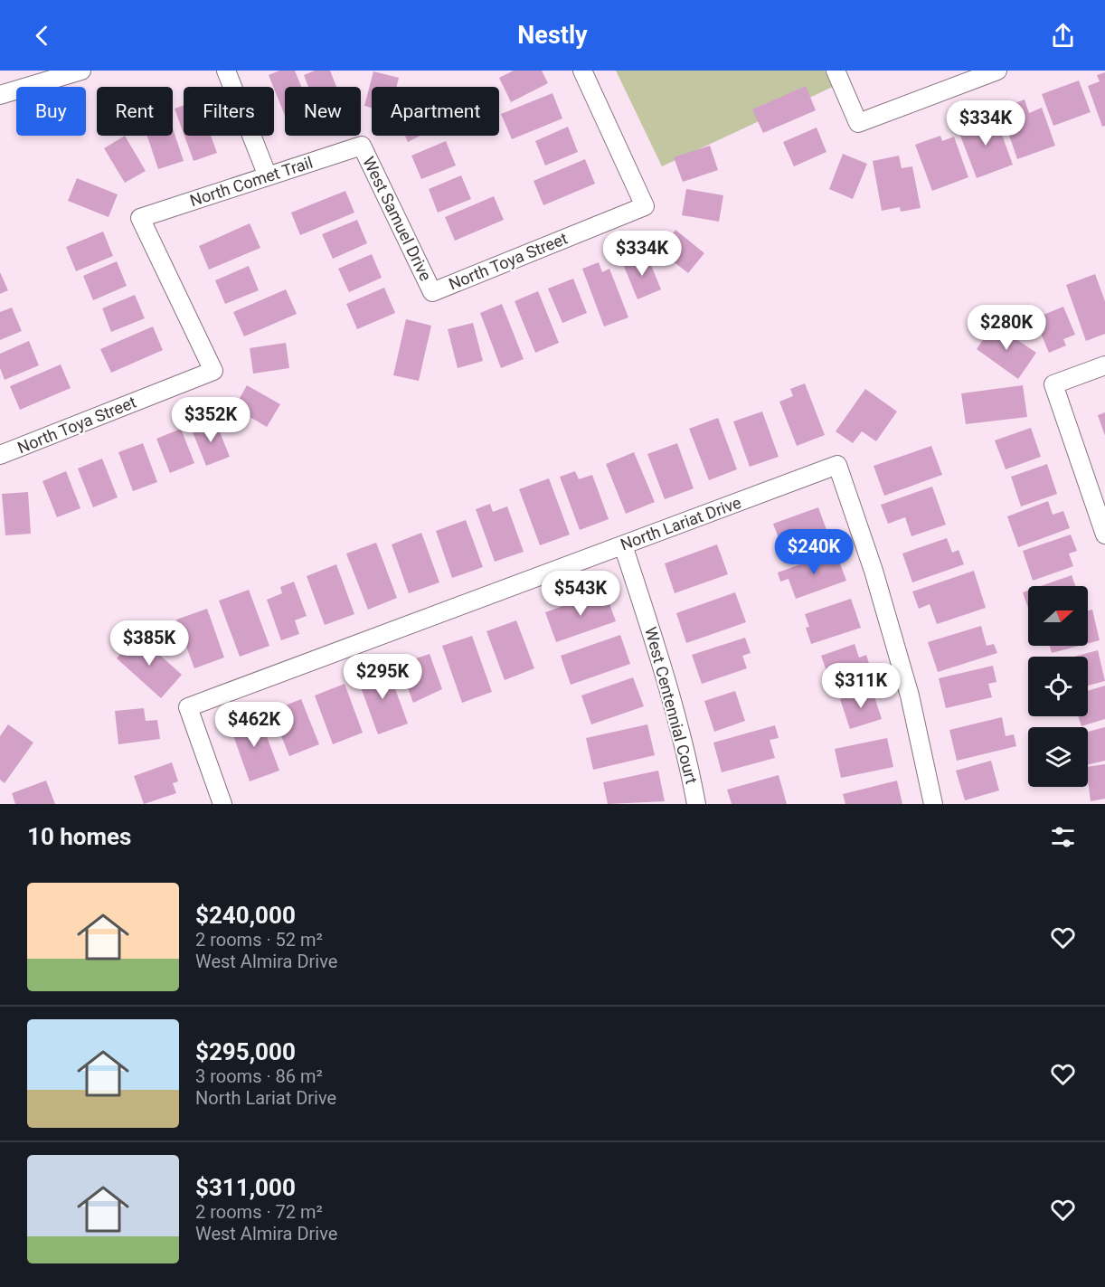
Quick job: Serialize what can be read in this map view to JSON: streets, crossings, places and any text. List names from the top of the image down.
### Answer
{
  "streets": {
    "street": [
      "North Comet Trail",
      "West Samuel Drive",
      "North Toya Street",
      "North Lariat Drive",
      "West Centennial Court"
    ]
  },
  "crossings": [
    ["North Comet Trail", "West Samuel Drive"],
    ["North Comet Trail", "North Toya Street"],
    ["West Samuel Drive", "North Toya Street"],
    ["North Lariat Drive", "West Centennial Court"]
  ],
  "north": "right",
  "page": {
    "header": "Nestly",
    "chip": [
      "Buy",
      "Rent",
      "Filters",
      "New",
      "Apartment"
    ],
    "price": [
      "$334K",
      "$334K",
      "$280K",
      "$352K",
      "$240K",
      "$543K",
      "$385K",
      "$295K",
      "$311K",
      "$462K"
    ],
    "heading": "10 homes",
    "list": [
      {
        "name": "$240,000",
        "note": "2 rooms · 52 m² · West Almira Drive"
      },
      {
        "name": "$295,000",
        "note": "3 rooms · 86 m² · North Lariat Drive"
      },
      {
        "name": "$311,000",
        "note": "2 rooms · 72 m² · West Almira Drive"
      }
    ]
  }
}
